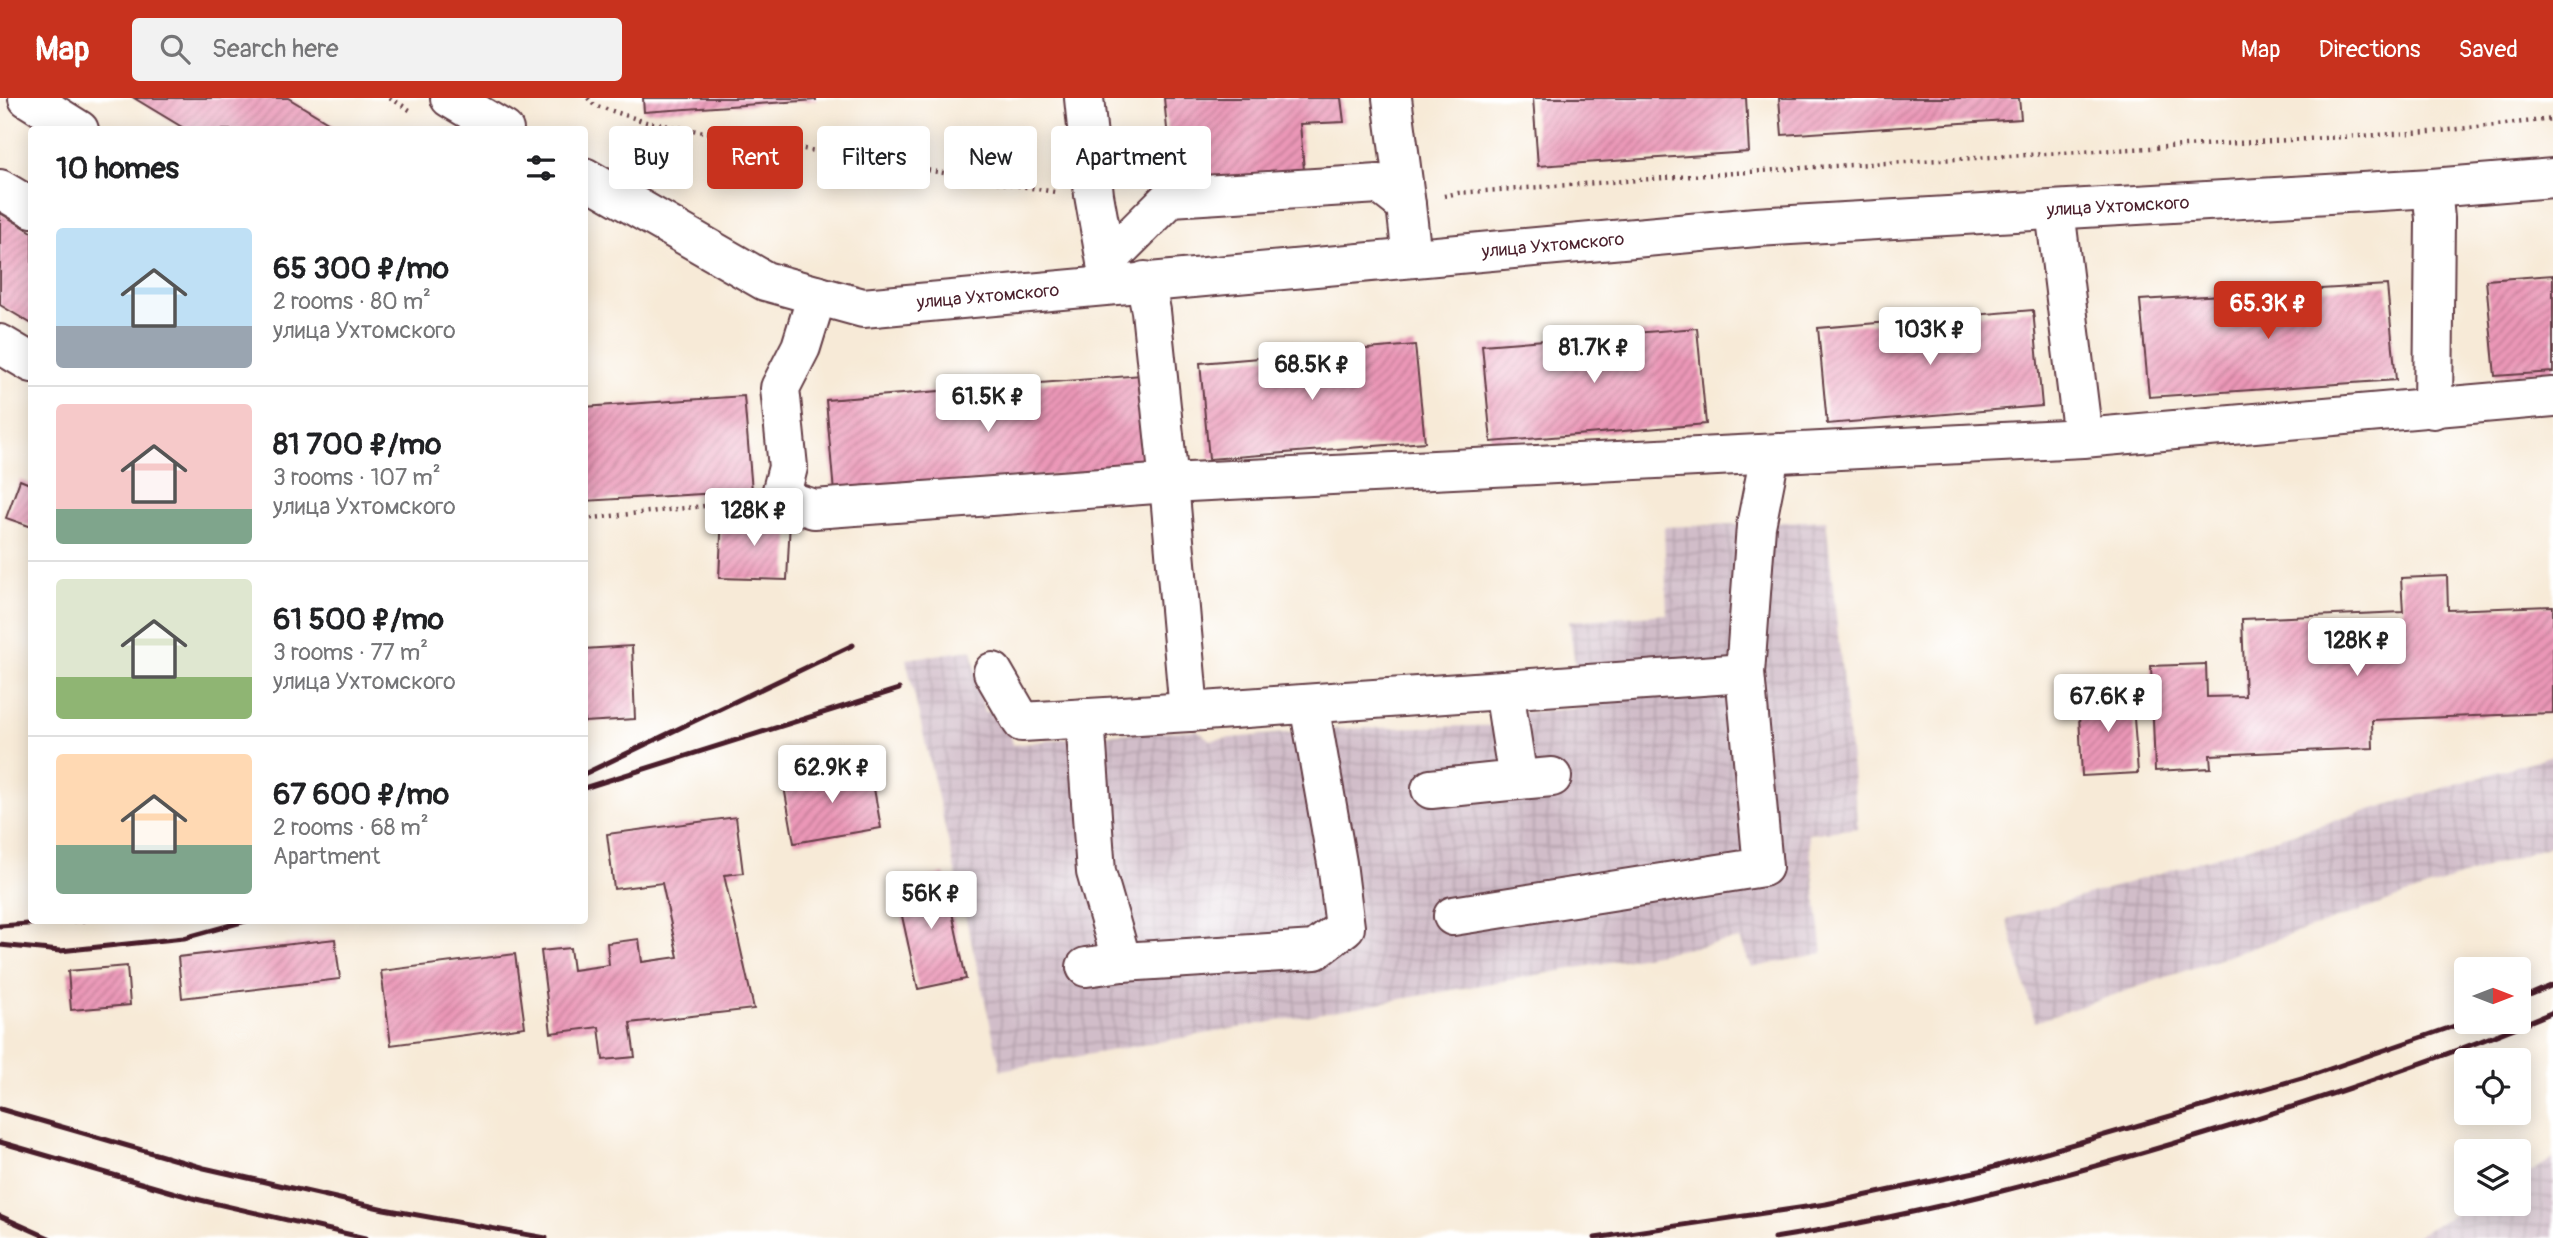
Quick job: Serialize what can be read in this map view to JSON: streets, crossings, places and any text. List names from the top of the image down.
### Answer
{
  "streets": {
    "main road": ["улица Ухтомского"]
  },
  "north": "right",
  "page": {
    "header": "Map",
    "search": "Search here",
    "nav": ["Map", "Directions", "Saved"],
    "chip": [
      "Buy",
      "Rent",
      "Filters",
      "New",
      "Apartment"
    ],
    "heading": "10 homes",
    "list": [
      {
        "name": "65 300 ₽/mo",
        "note": "2 rooms · 80 m² · улица Ухтомского"
      },
      {
        "name": "81 700 ₽/mo",
        "note": "3 rooms · 107 m² · улица Ухтомского"
      },
      {
        "name": "61 500 ₽/mo",
        "note": "3 rooms · 77 m² · улица Ухтомского"
      },
      {
        "name": "67 600 ₽/mo",
        "note": "2 rooms · 68 m² · Apartment"
      }
    ],
    "price": [
      "65.3K ₽",
      "103K ₽",
      "81.7K ₽",
      "68.5K ₽",
      "61.5K ₽",
      "128K ₽",
      "128K ₽",
      "67.6K ₽",
      "62.9K ₽",
      "56K ₽"
    ]
  }
}
